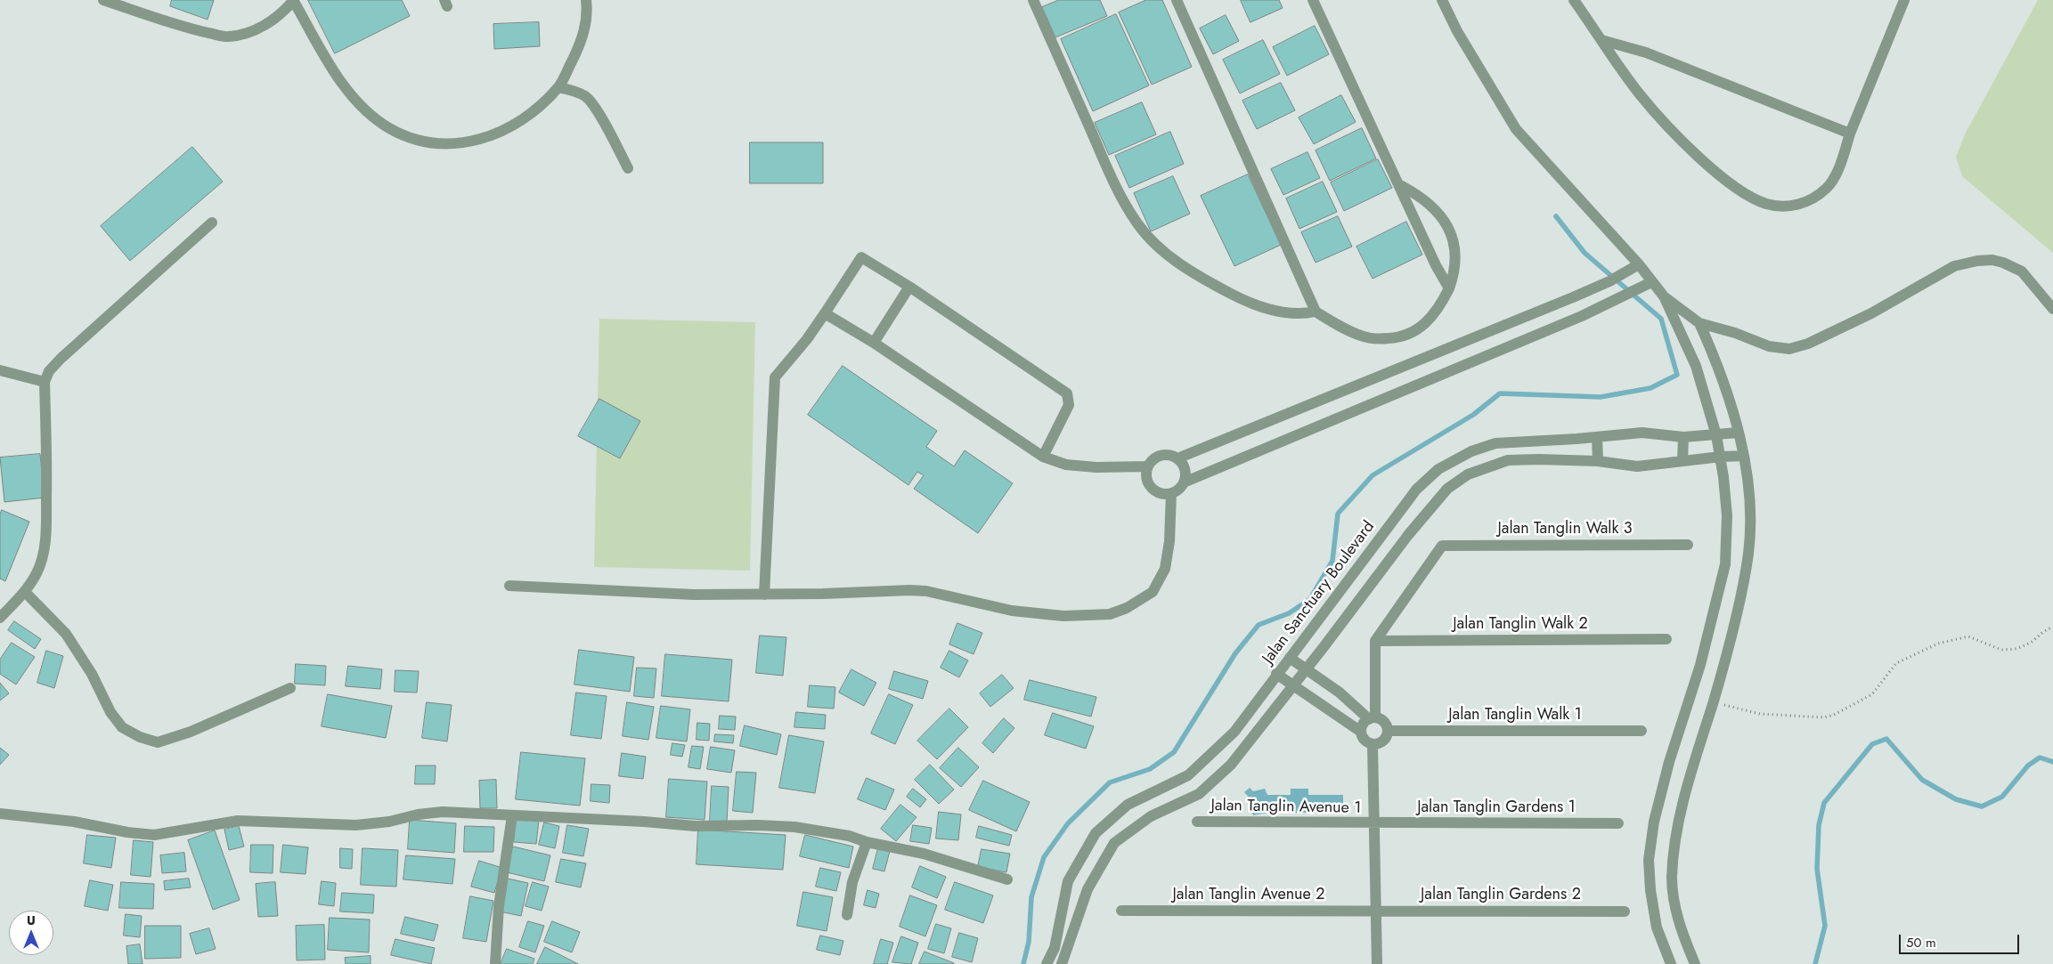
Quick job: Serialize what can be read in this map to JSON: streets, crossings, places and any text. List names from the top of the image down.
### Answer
{
  "streets": {
    "street": [
      "Jalan Tanglin Walk 3",
      "Jalan Sanctuary Boulevard",
      "Jalan Tanglin Walk 2",
      "Jalan Tanglin Walk 1",
      "Jalan Tanglin Avenue 1",
      "Jalan Tanglin Gardens 1",
      "Jalan Tanglin Avenue 2",
      "Jalan Tanglin Gardens 2"
    ]
  },
  "crossings": [
    ["Jalan Tanglin Walk 3", "Jalan Tanglin Walk 2"],
    ["Jalan Tanglin Avenue 1", "Jalan Tanglin Gardens 1"],
    ["Jalan Tanglin Avenue 2", "Jalan Tanglin Gardens 2"]
  ],
  "scale_bar": "50 m",
  "north": "top"
}
